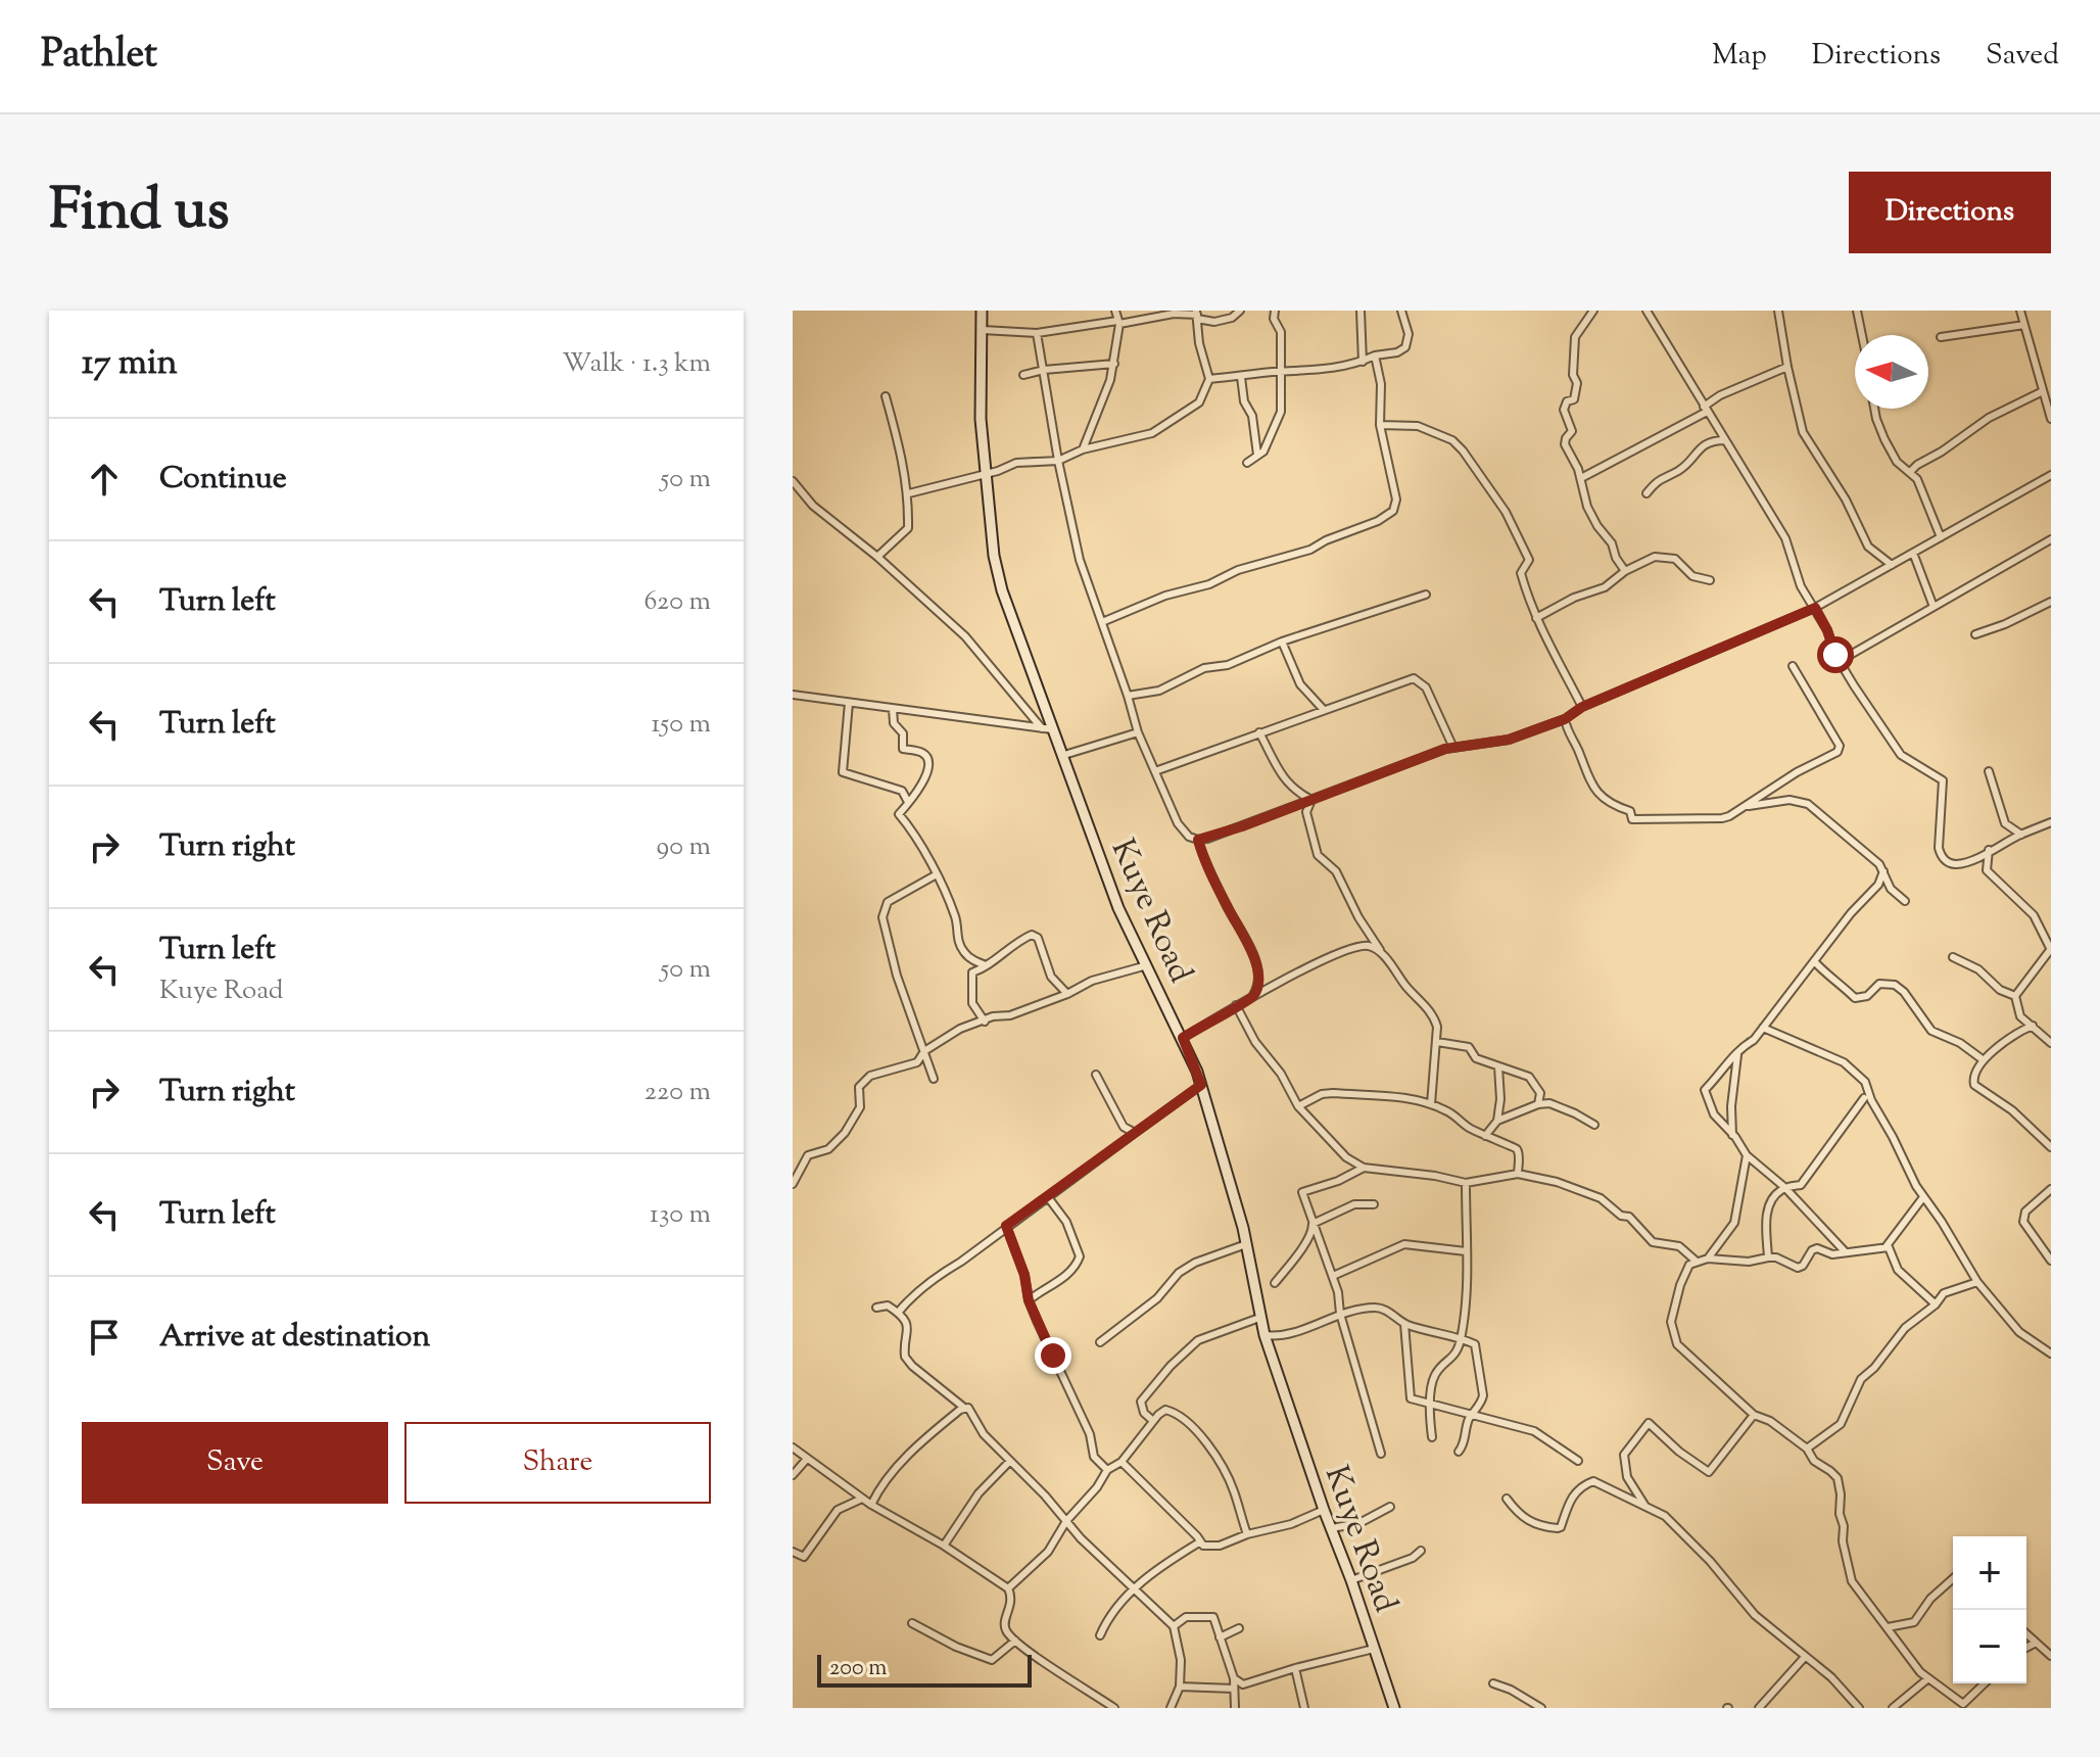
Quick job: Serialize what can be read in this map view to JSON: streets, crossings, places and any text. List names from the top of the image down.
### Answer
{
  "streets": {
    "street": ["Kuye Road"]
  },
  "scale_bar": "200 m",
  "north": "left",
  "page": {
    "header": "Pathlet",
    "nav": ["Map", "Directions", "Saved"],
    "title": "Find us",
    "buttons": [
      "Directions",
      ["Save", "Share"]
    ],
    "heading": ["17 min", "Walk · 1.3 km"],
    "list": [
      ["Continue", "50 m"],
      ["Turn left", "620 m"],
      ["Turn left", "150 m"],
      ["Turn right", "90 m"],
      ["Turn left", "Kuye Road", "50 m"],
      ["Turn right", "220 m"],
      ["Turn left", "130 m"],
      "Arrive at destination"
    ],
    "map_buttons": ["+", "−"],
    "scale": "200 m"
  }
}
